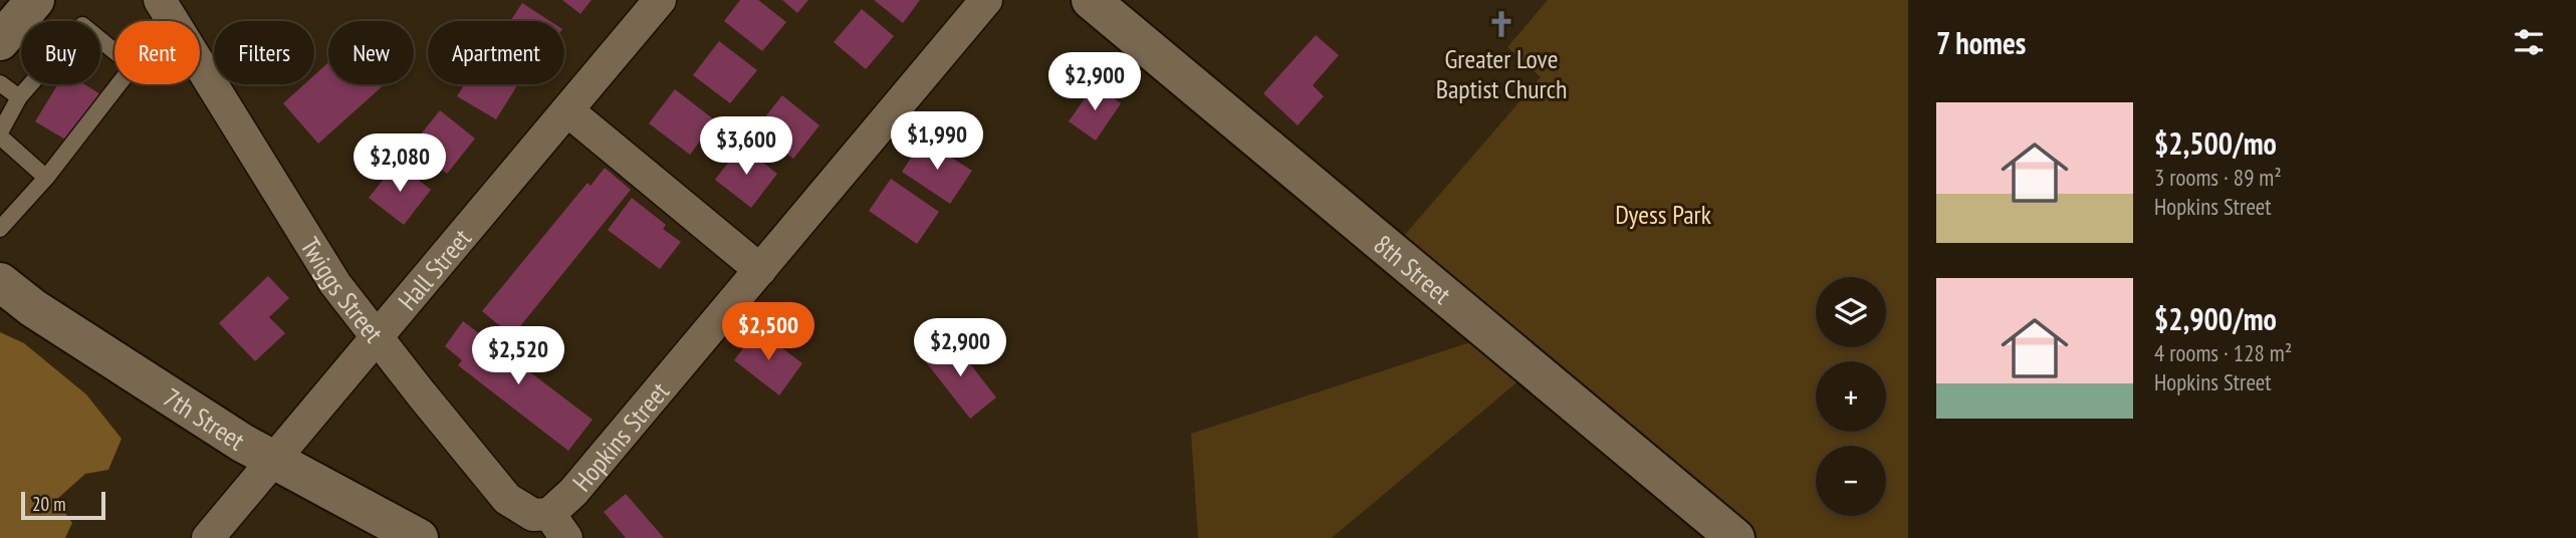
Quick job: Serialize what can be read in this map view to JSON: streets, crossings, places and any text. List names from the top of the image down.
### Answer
{
  "streets": {
    "street": [
      "Hall Street",
      "8th Street",
      "Twiggs Street",
      "7th Street",
      "Hopkins Street"
    ]
  },
  "crossings": [
    ["Hall Street", "Twiggs Street"],
    ["Hall Street", "7th Street"],
    ["Twiggs Street", "Hopkins Street"]
  ],
  "parks": ["Dyess Park"],
  "places": {
    "church": ["Greater Love Baptist Church"]
  },
  "scale_bar": "20 m",
  "page": {
    "heading": "7 homes",
    "chip": [
      "Buy",
      "Rent",
      "Filters",
      "New",
      "Apartment"
    ],
    "price": [
      "$2,900",
      "$1,990",
      "$3,600",
      "$2,080",
      "$2,500",
      "$2,900",
      "$2,520"
    ],
    "list": [
      {
        "name": "$2,500/mo",
        "note": "3 rooms · 89 m² · Hopkins Street"
      },
      {
        "name": "$2,900/mo",
        "note": "4 rooms · 128 m² · Hopkins Street"
      }
    ],
    "map_buttons": ["+", "−"],
    "scale": "20 m"
  }
}
